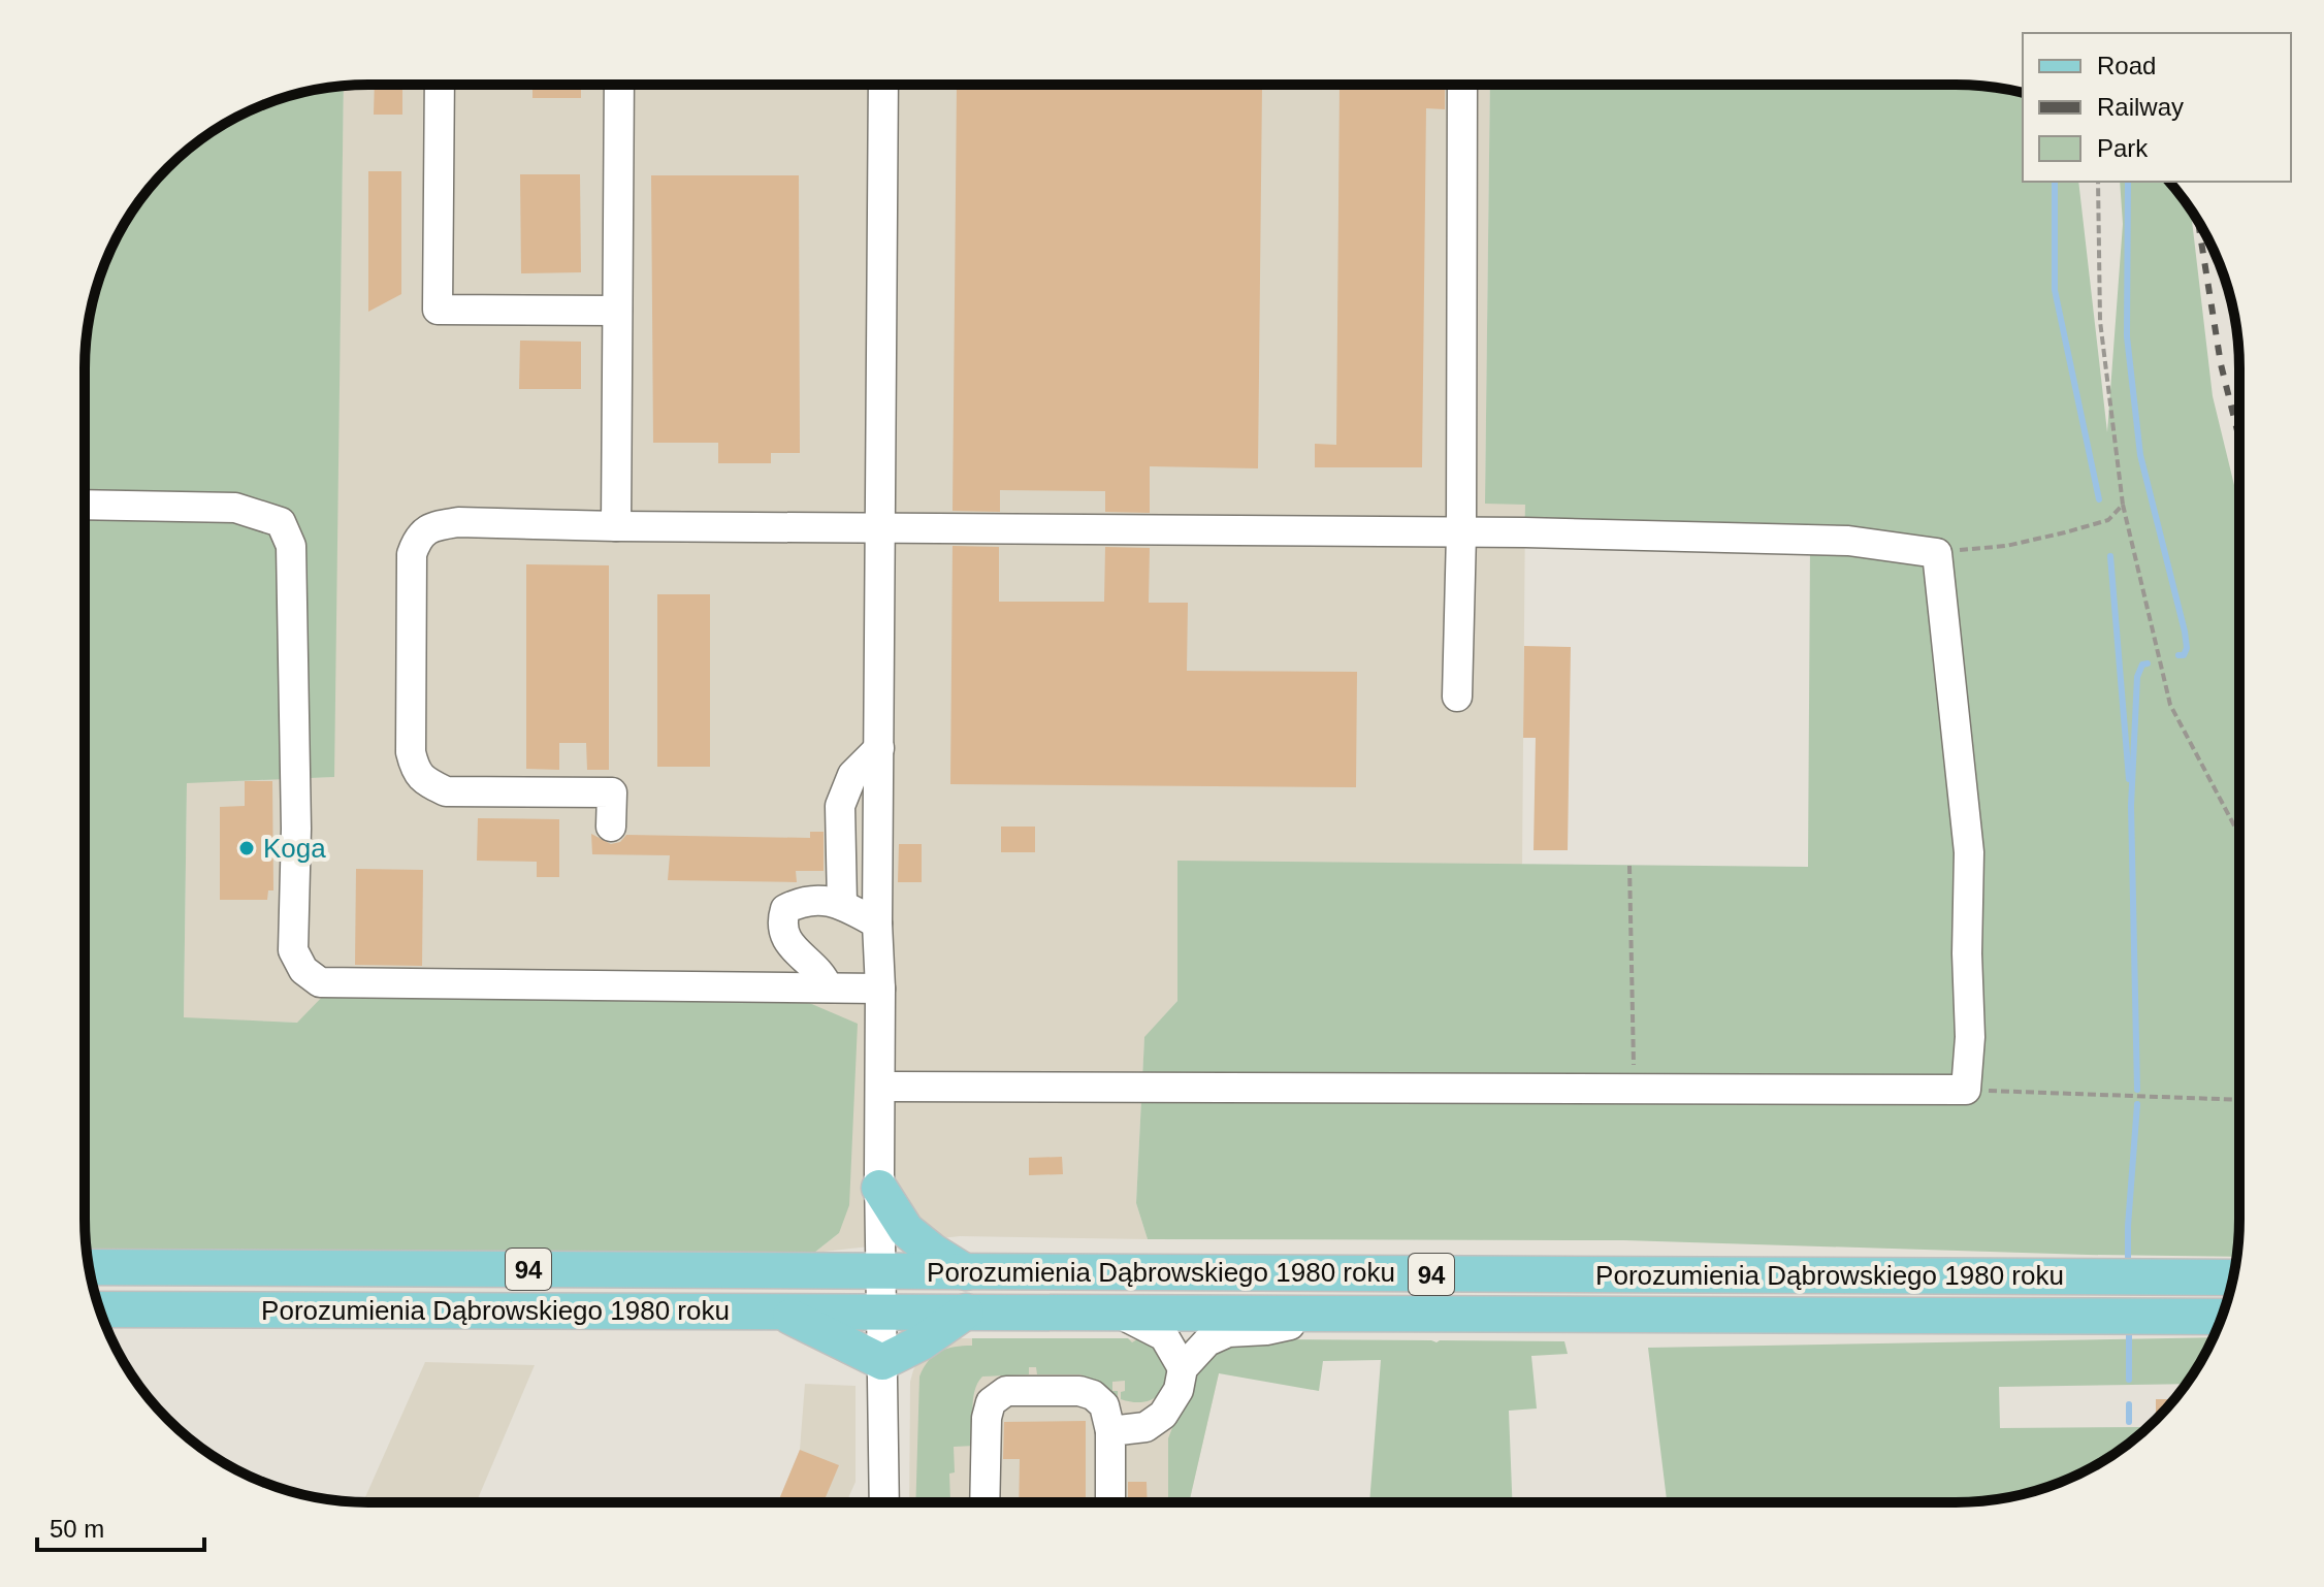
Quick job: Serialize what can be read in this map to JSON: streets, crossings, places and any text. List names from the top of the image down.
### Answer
{
  "streets": {
    "main road": ["94", "Porozumienia Dąbrowskiego 1980 roku"]
  },
  "places": ["Koga"],
  "legend": ["Road", "Railway", "Park"],
  "scale_bar": "50 m"
}
